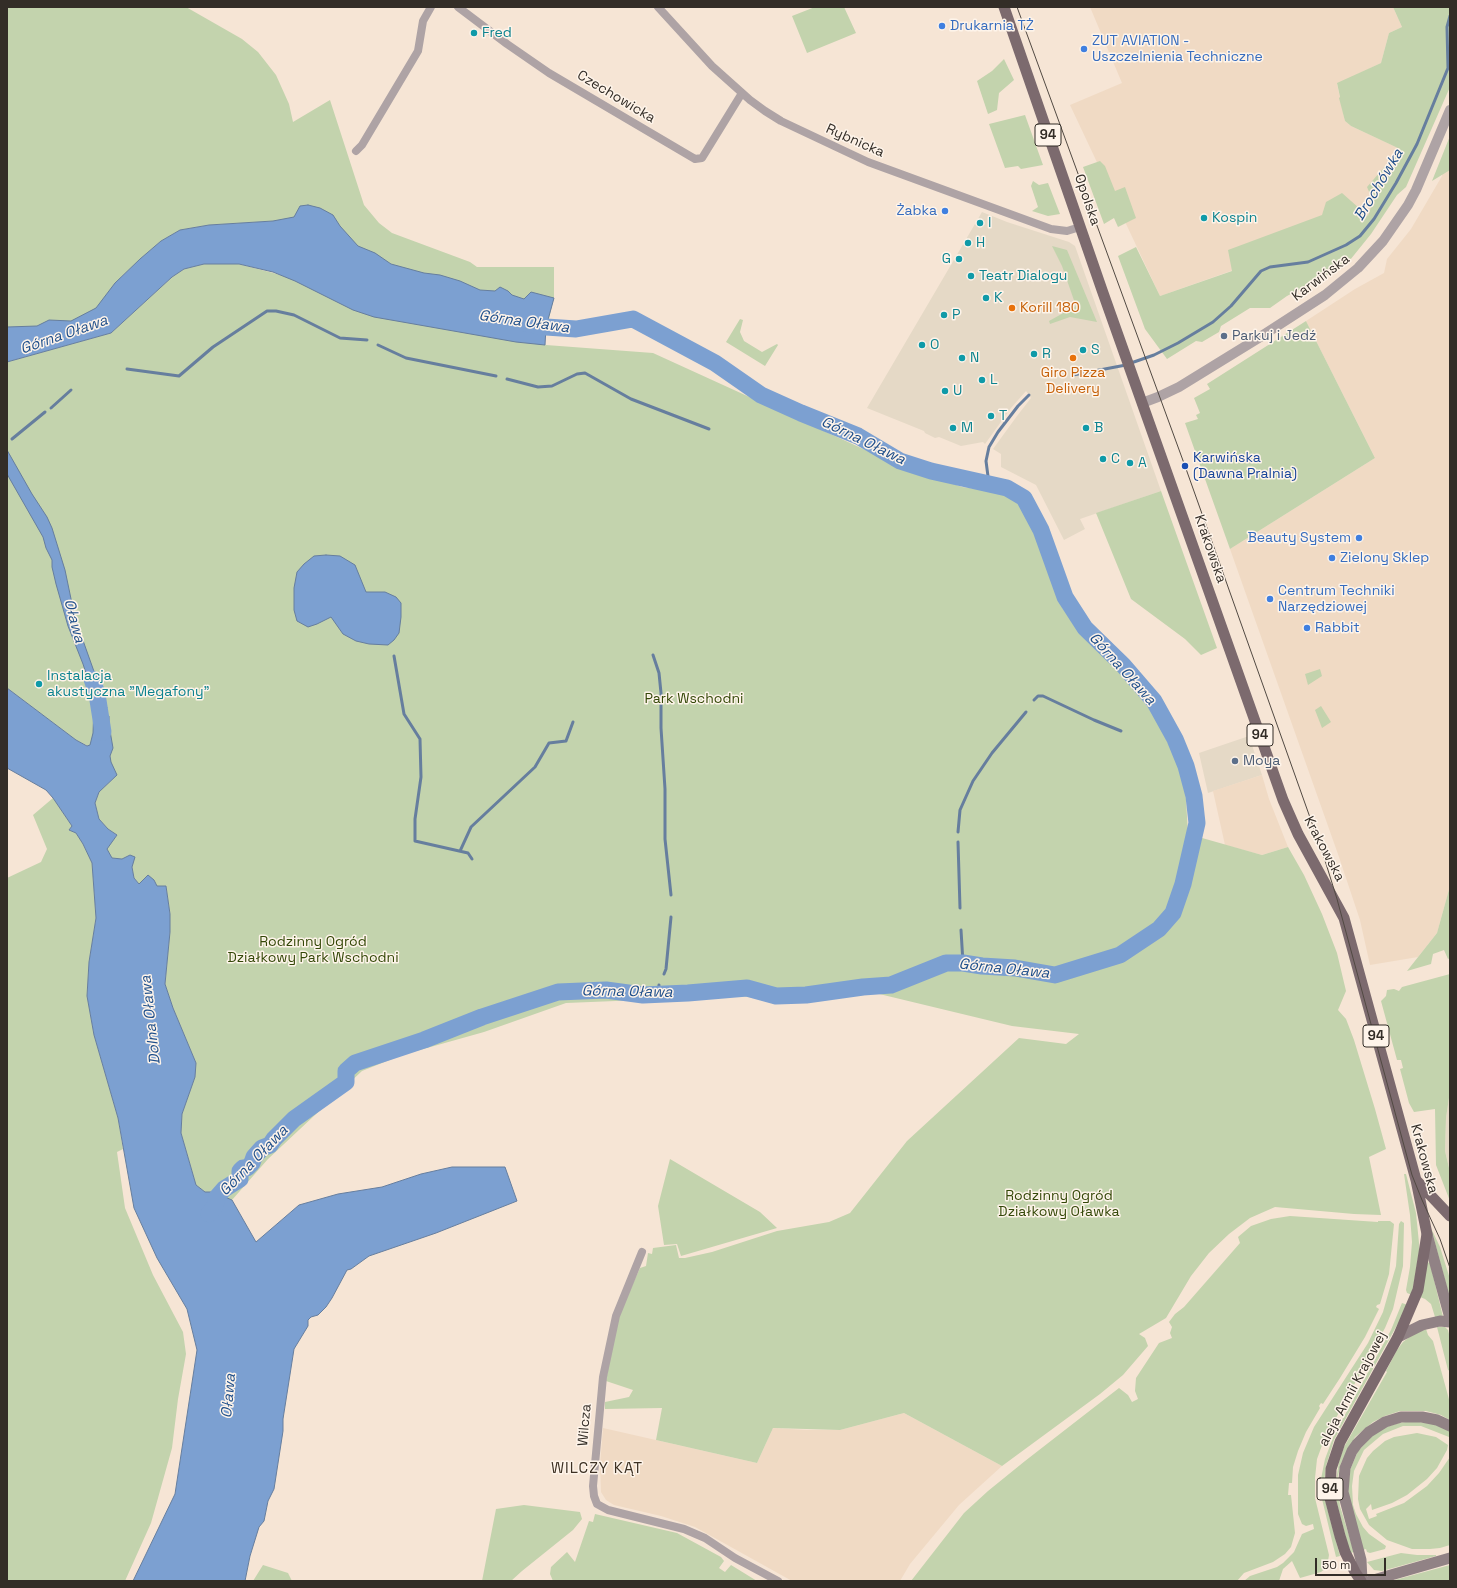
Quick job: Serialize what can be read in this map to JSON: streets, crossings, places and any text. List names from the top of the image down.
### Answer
{
  "streets": {
    "main road": [
      "94",
      "Opolska",
      "Krakowska",
      "aleja Armii Krajowej"
    ],
    "street": [
      "Czechowicka",
      "Rybnicka",
      "Karwińska",
      "Wilcza"
    ]
  },
  "crossings": [
    ["Czechowicka", "Rybnicka"],
    ["94", "Krakowska"],
    ["Rybnicka", "Opolska"],
    ["Opolska", "Karwińska"],
    ["Opolska", "Krakowska"],
    ["Karwińska", "Krakowska"],
    ["Krakowska", "aleja Armii Krajowej"]
  ],
  "districts": ["WILCZY KĄT"],
  "water": [
    "Brochówka",
    "Górna Oława",
    "Oława",
    "Dolna Oława"
  ],
  "parks": ["Park Wschodni", "Rodzinny Ogród Działkowy Park Wschodni", "Rodzinny Ogród Działkowy Oławka"],
  "places": [
    "Drukarnia TŻ",
    "Fred",
    "ZUT AVIATION - Uszczelnienia Techniczne",
    "Żabka",
    "Kospin",
    "I",
    "H",
    "G",
    "Teatr Dialogu",
    "K",
    "Korill 180",
    "P",
    "Parkuj i Jedź",
    "O",
    "S",
    "R",
    "N",
    "Giro Pizza Delivery",
    "L",
    "U",
    "T",
    "M",
    "B",
    "C",
    "A",
    "Karwińska (Dawna Pralnia)",
    "Beauty System",
    "Zielony Sklep",
    "Centrum Techniki Narzędziowej",
    "Rabbit",
    "Instalacja akustyczna \"Megafony\"",
    "Moya"
  ],
  "scale_bar": "50 m"
}
